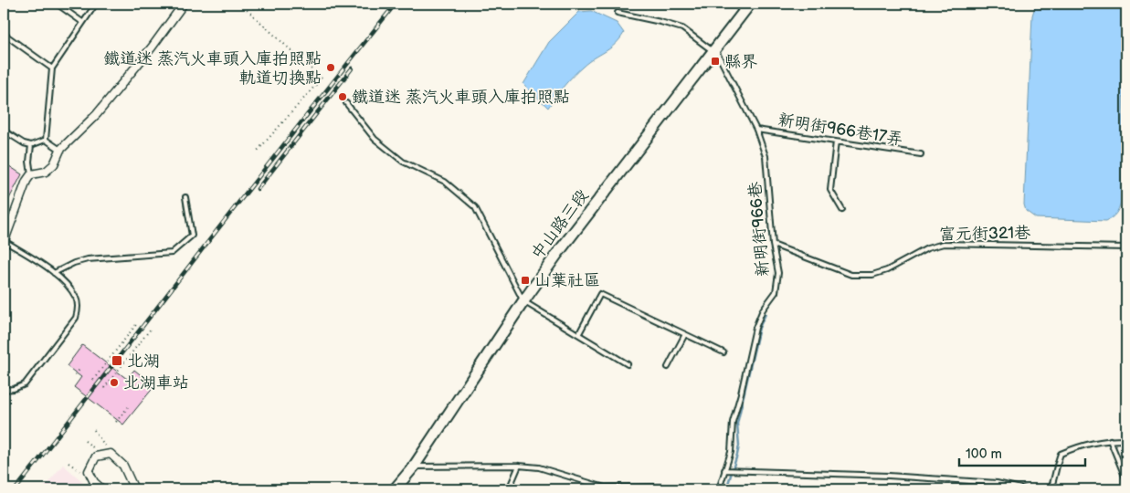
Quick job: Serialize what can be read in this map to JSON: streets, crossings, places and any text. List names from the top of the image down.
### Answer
{
  "streets": {
    "street": ["中山路三段"],
    "lane": ["新明街966巷17弄", "新明街966巷", "富元街321巷"]
  },
  "crossings": [
    ["新明街966巷17弄", "新明街966巷"],
    ["中山路三段", "新明街966巷"],
    ["新明街966巷", "富元街321巷"]
  ],
  "places": {
    "transit": ["縣界", "山葉社區", "北湖"],
    "other": ["鐵道迷 蒸汽火車頭入庫拍照點 軌道切換點", "鐵道迷 蒸汽火車頭入庫拍照點", "北湖車站"]
  },
  "scale_bar": "100 m"
}
